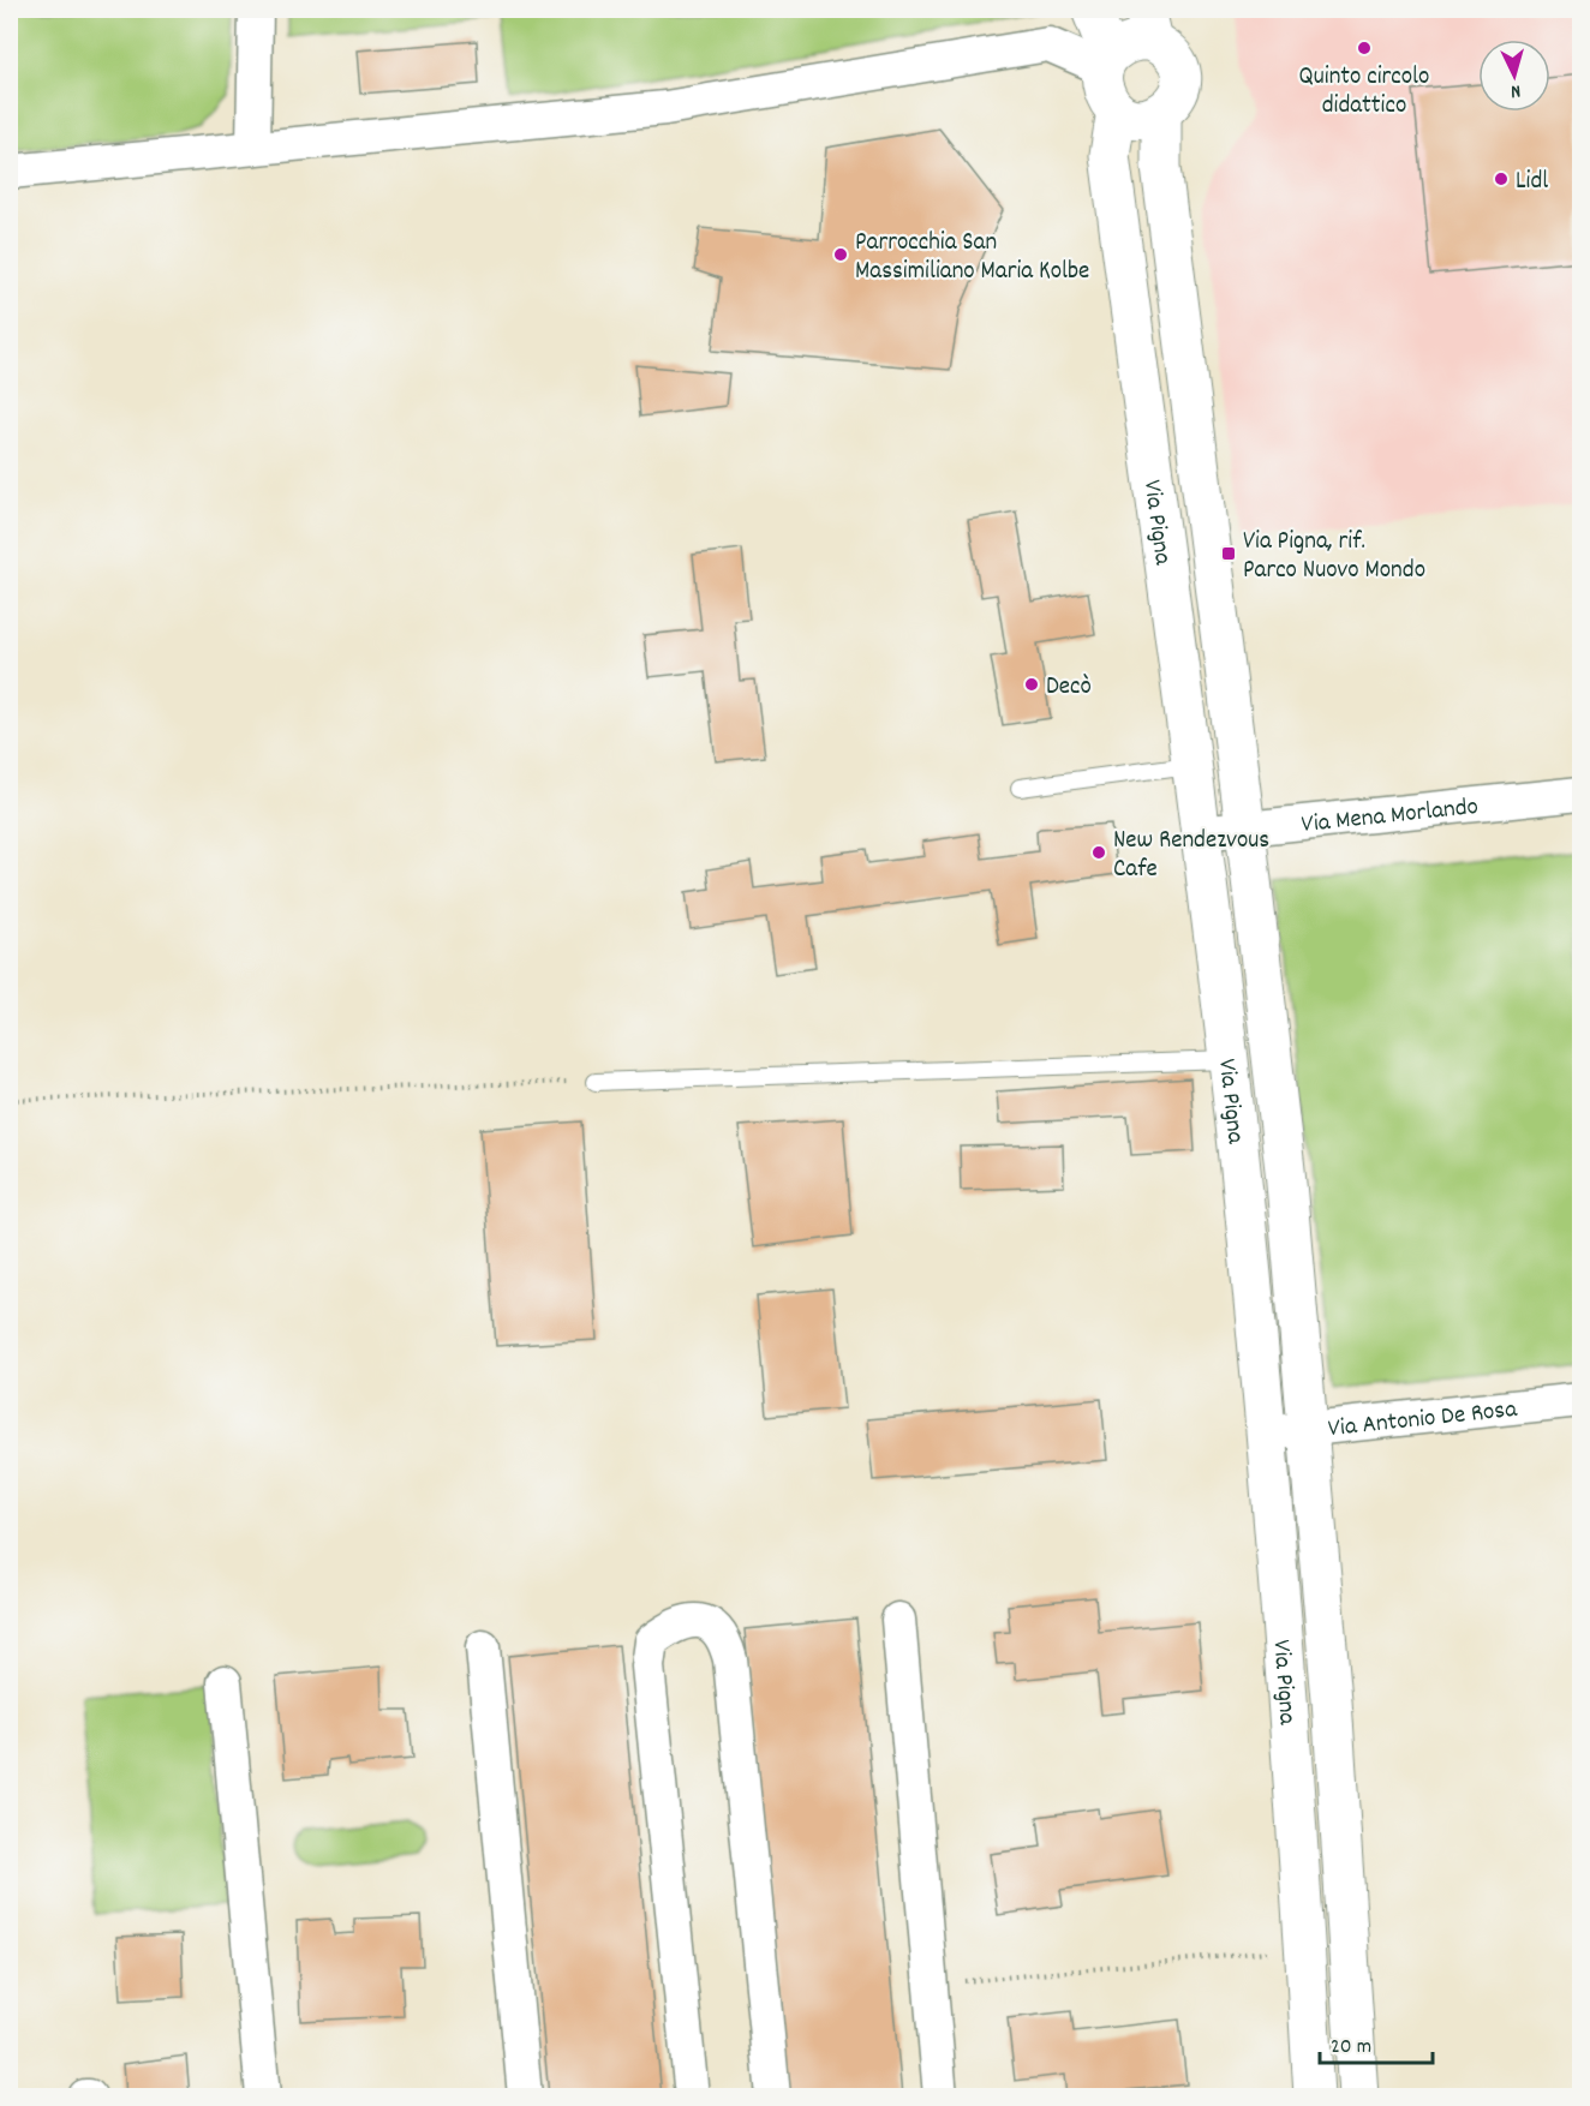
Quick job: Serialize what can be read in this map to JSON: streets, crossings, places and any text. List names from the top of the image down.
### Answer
{
  "streets": {
    "main road": ["Via Pigna"],
    "street": ["Via Mena Morlando", "Via Antonio De Rosa"]
  },
  "crossings": [
    ["Via Pigna", "Via Mena Morlando"],
    ["Via Pigna", "Via Antonio De Rosa"]
  ],
  "places": {
    "other": [
      "Quinto circolo didattico",
      "Lidl",
      "Parrocchia San Massimiliano Maria Kolbe",
      "Decò",
      "New Rendezvous Cafe"
    ],
    "transit": ["Via Pigna, rif. Parco Nuovo Mondo"]
  },
  "scale_bar": "20 m",
  "north": "bottom"
}
